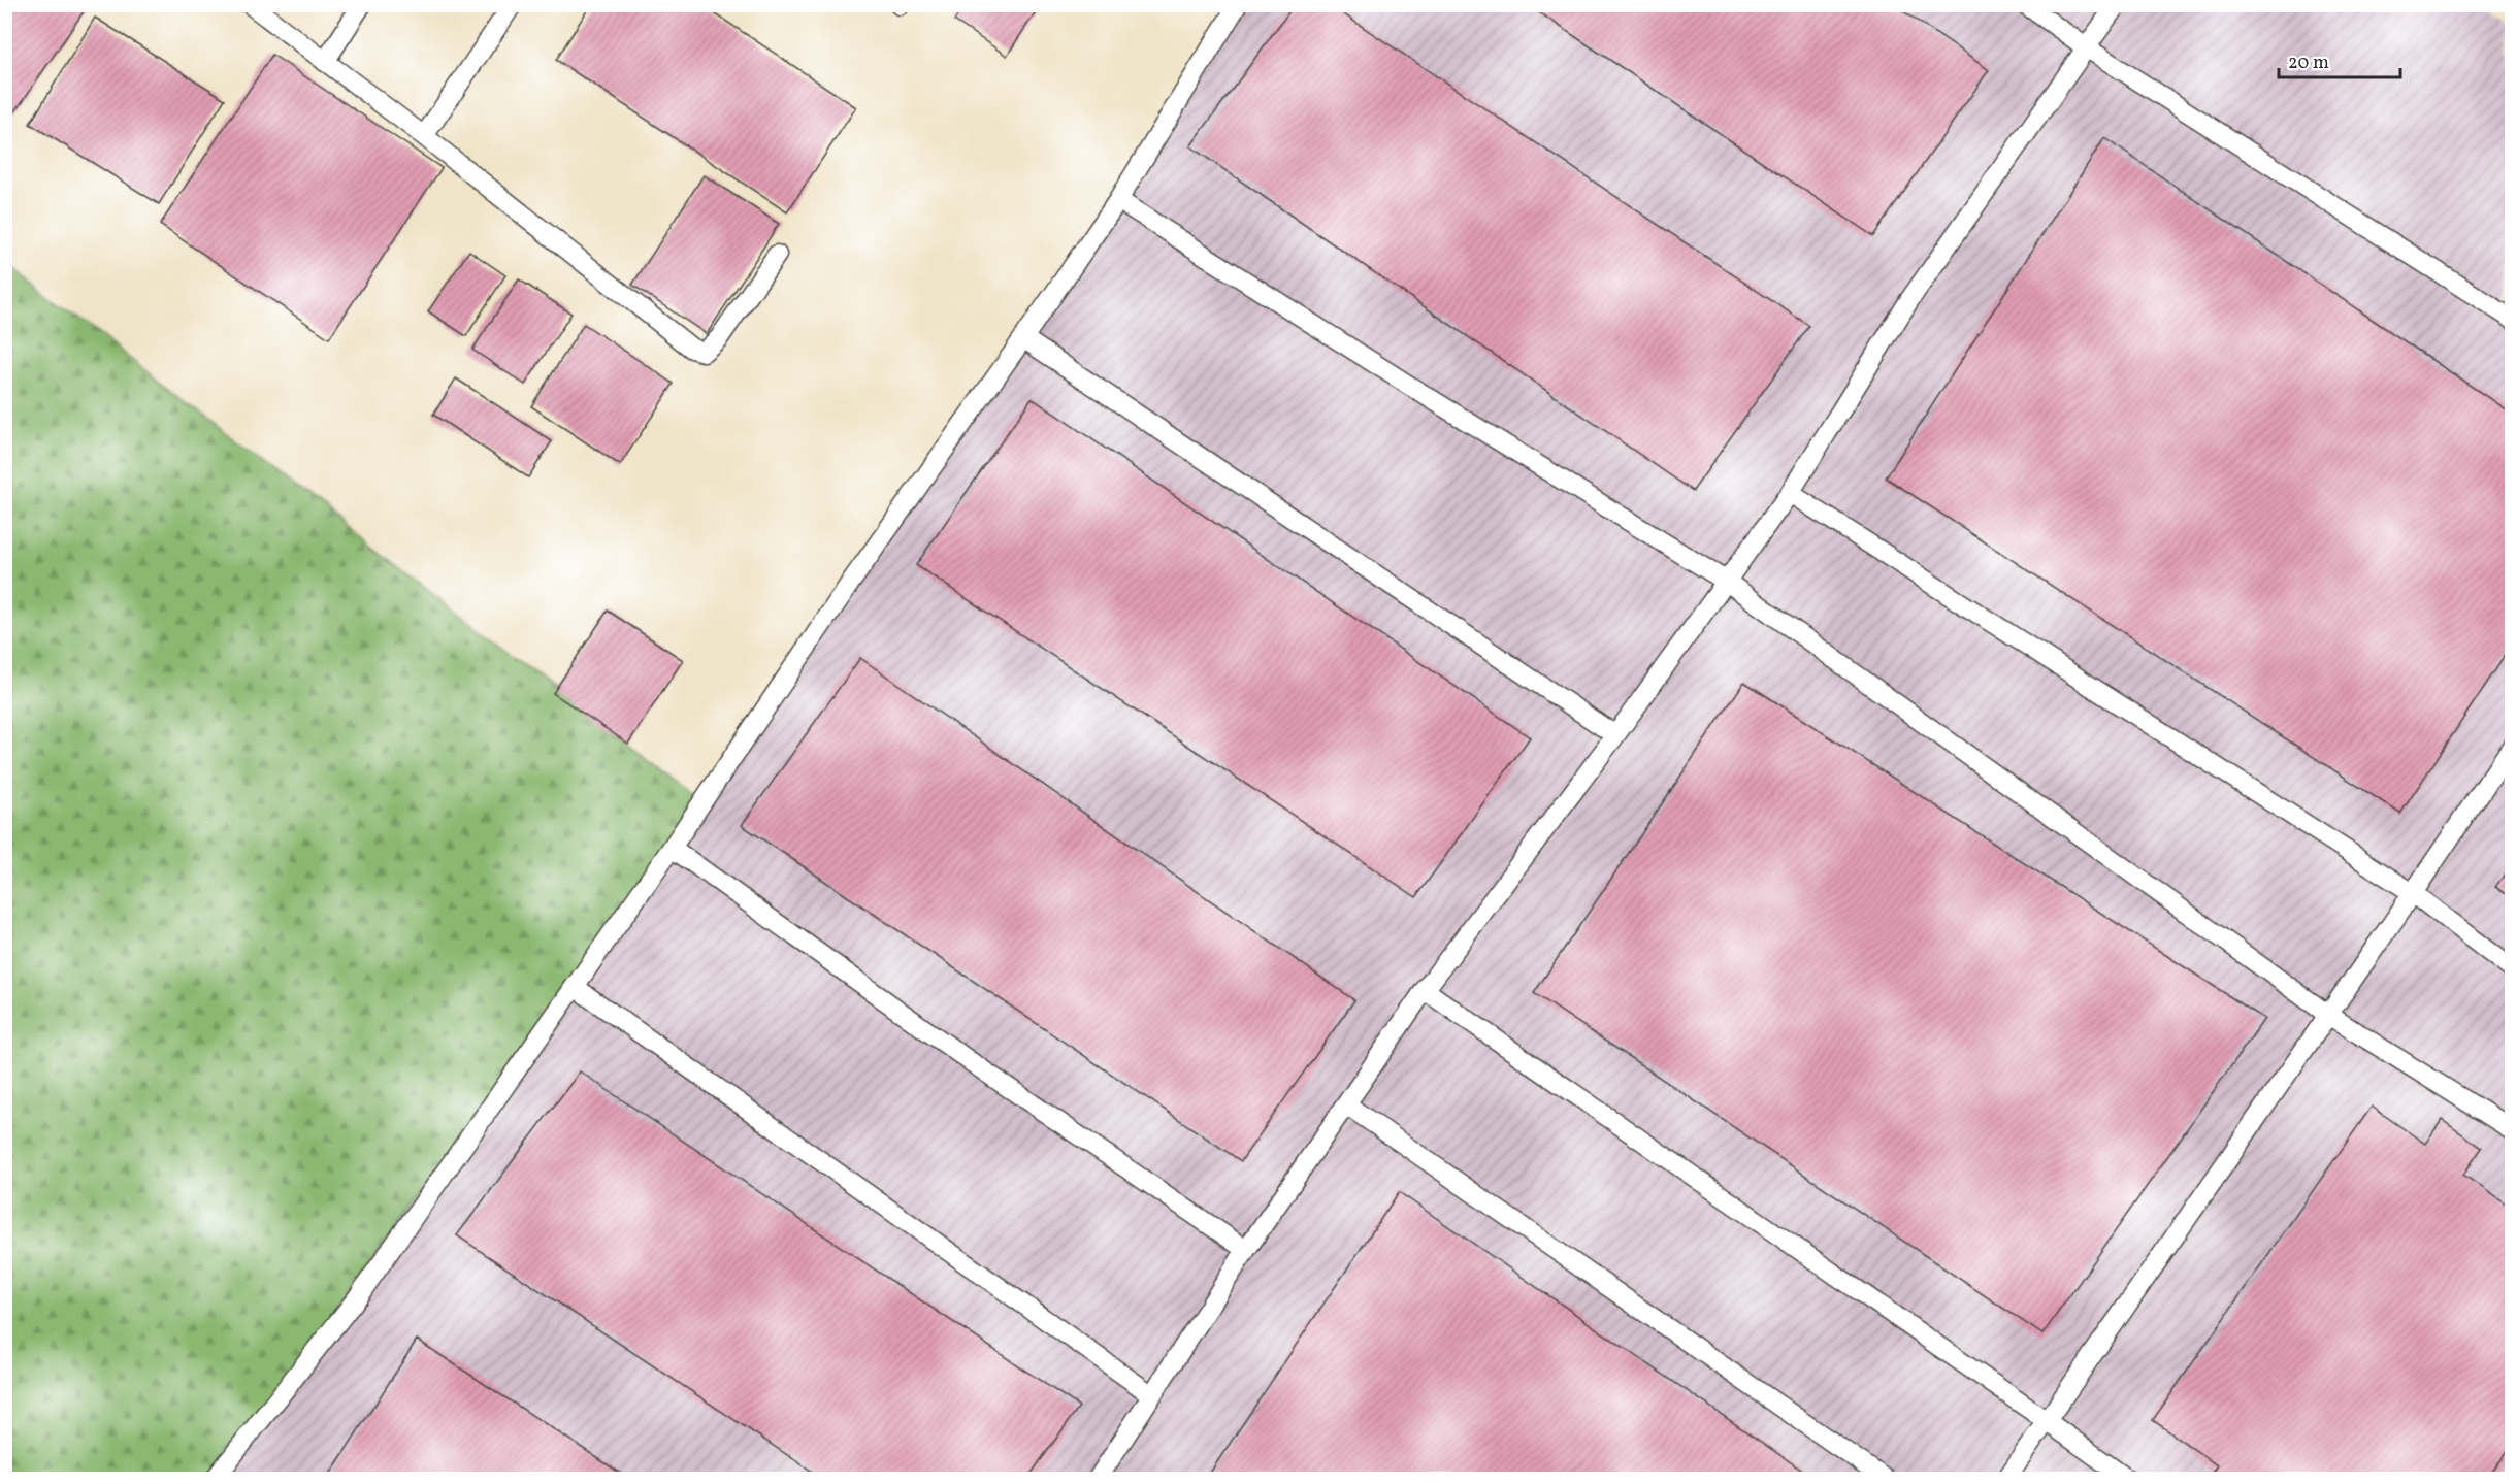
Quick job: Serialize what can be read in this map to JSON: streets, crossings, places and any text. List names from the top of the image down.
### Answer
{
  "scale_bar": "20 m"
}
